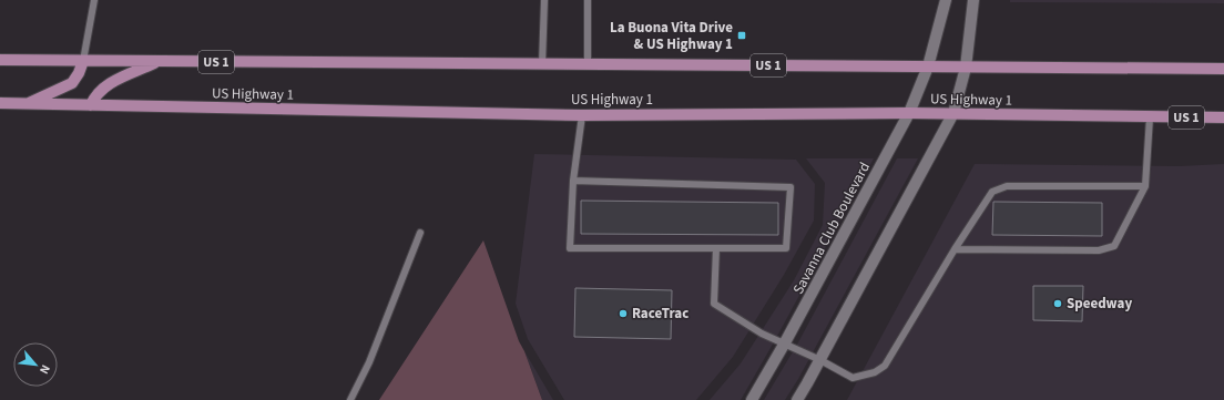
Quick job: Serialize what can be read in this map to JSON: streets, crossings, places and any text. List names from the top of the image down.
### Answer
{
  "streets": {
    "main road": ["US 1", "US Highway 1"],
    "street": ["Savanna Club Boulevard"]
  },
  "crossings": [
    ["US 1", "Savanna Club Boulevard"],
    ["US Highway 1", "Savanna Club Boulevard"]
  ],
  "places": {
    "transit": ["La Buona Vita Drive & US Highway 1"],
    "other": ["Speedway", "RaceTrac"]
  },
  "north": "bottom right"
}
